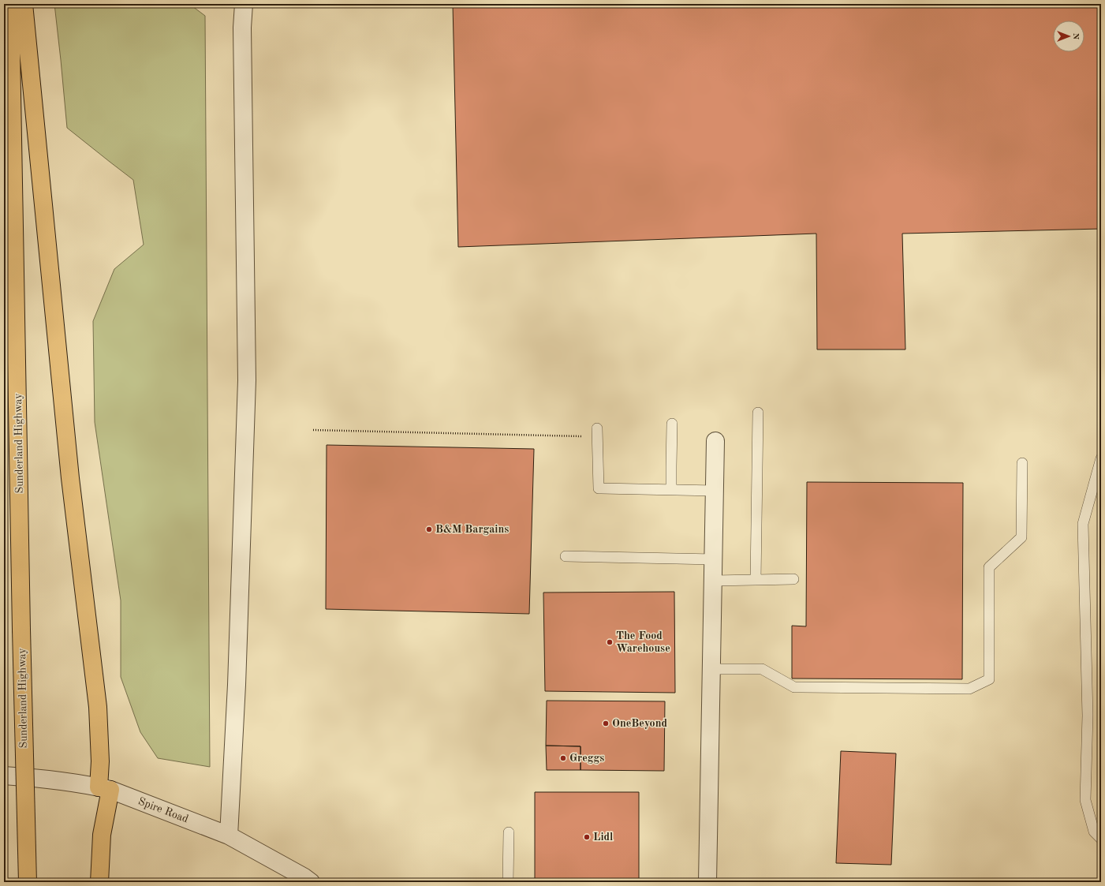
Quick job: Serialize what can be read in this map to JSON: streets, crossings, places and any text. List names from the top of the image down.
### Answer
{
  "streets": {
    "highway": ["Sunderland Highway"],
    "street": ["Spire Road"]
  },
  "places": [
    "B&M Bargains",
    "The Food Warehouse",
    "OneBeyond",
    "Greggs",
    "Lidl"
  ],
  "north": "right"
}
